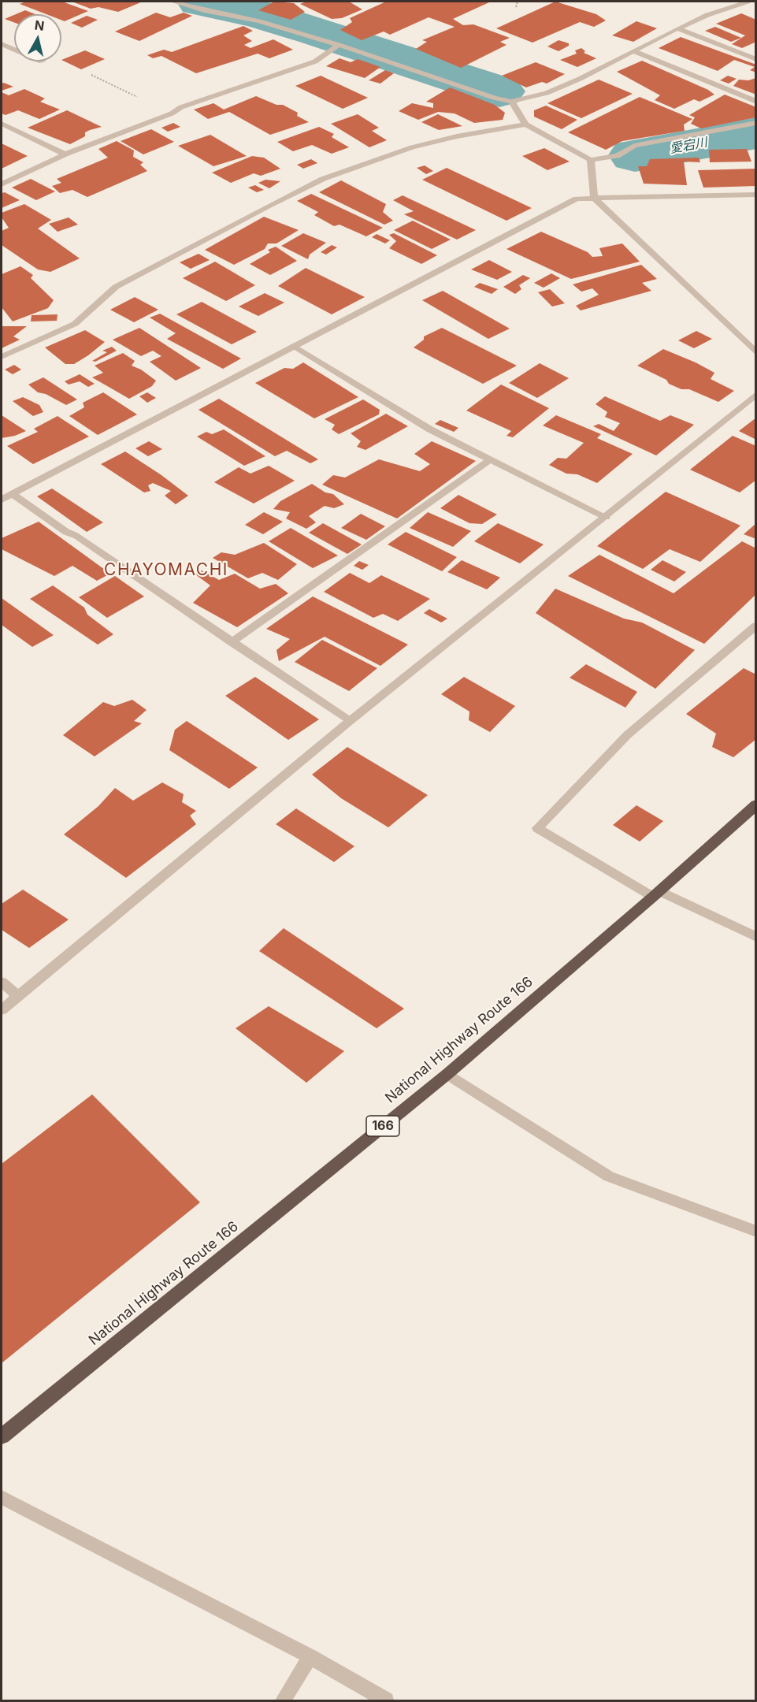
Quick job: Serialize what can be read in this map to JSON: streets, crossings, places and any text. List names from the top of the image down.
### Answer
{
  "streets": {
    "highway": ["National Highway Route 166", "166"]
  },
  "districts": ["CHAYOMACHI"],
  "water": ["愛宕川"],
  "north": "top"
}
